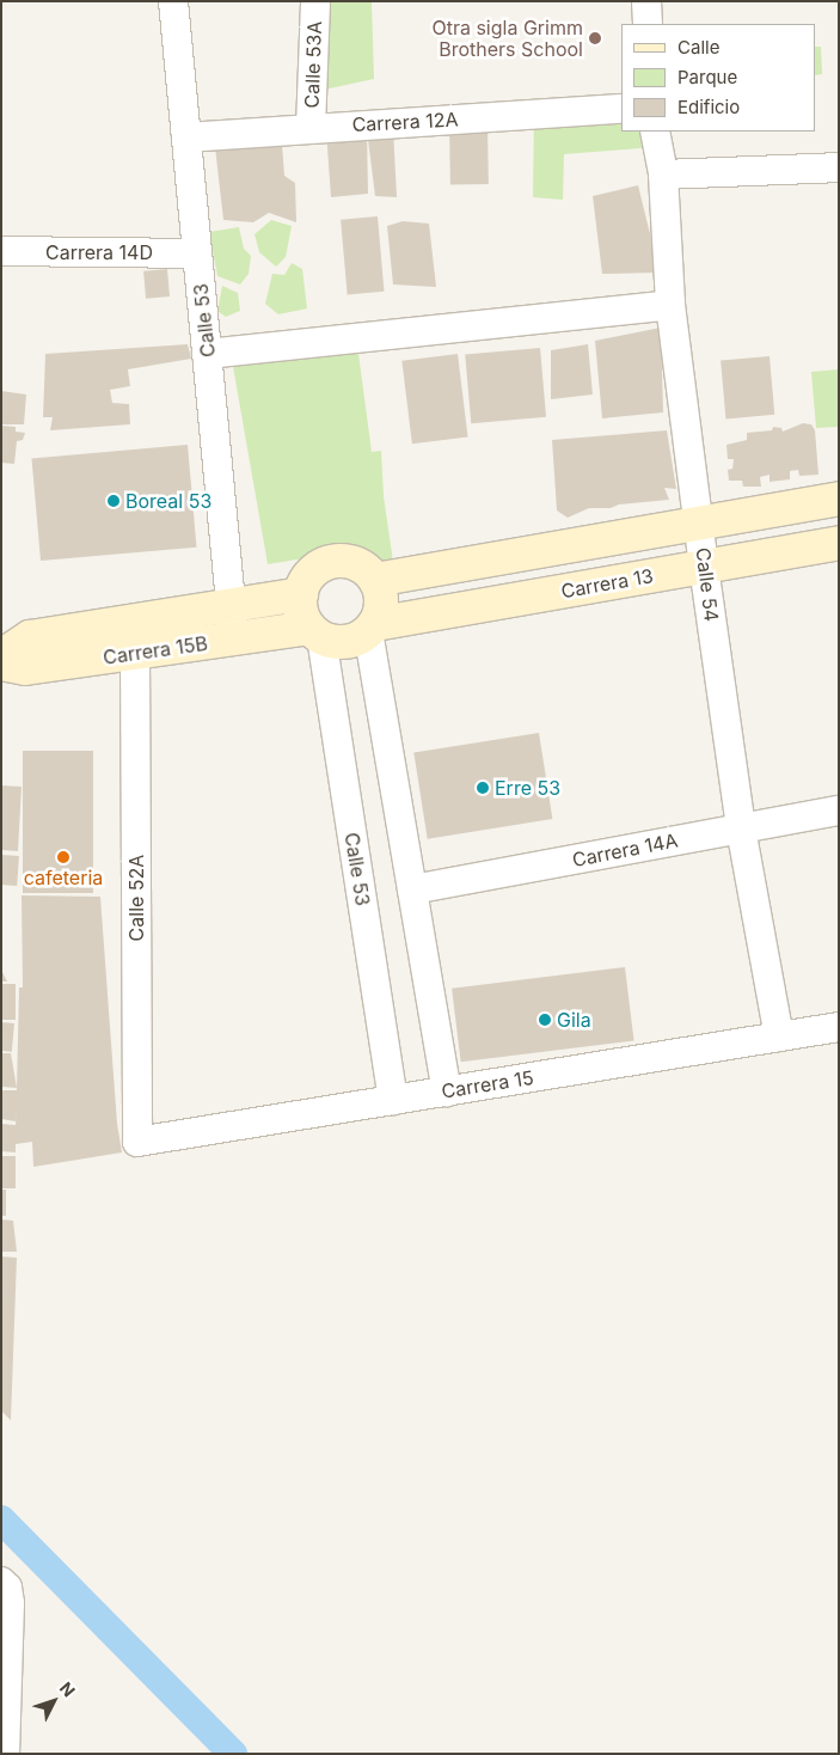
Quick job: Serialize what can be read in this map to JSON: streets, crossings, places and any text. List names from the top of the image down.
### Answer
{
  "streets": {
    "street": [
      "Calle 53A",
      "Carrera 12A",
      "Carrera 14D",
      "Calle 53",
      "Carrera 13",
      "Calle 54",
      "Carrera 15B",
      "Carrera 14A",
      "Calle 52A",
      "Carrera 15"
    ]
  },
  "crossings": [
    ["Calle 53A", "Carrera 12A"],
    ["Carrera 12A", "Calle 53"],
    ["Carrera 14D", "Calle 53"],
    ["Calle 53", "Carrera 13"],
    ["Calle 53", "Carrera 15B"],
    ["Calle 53", "Carrera 15"],
    ["Carrera 13", "Calle 54"],
    ["Carrera 13", "Carrera 15B"],
    ["Calle 54", "Carrera 14A"],
    ["Calle 54", "Carrera 15"],
    ["Carrera 15B", "Calle 52A"],
    ["Calle 52A", "Carrera 15"]
  ],
  "places": [
    "Otra sigla Grimm Brothers School",
    "Boreal 53",
    "Erre 53",
    "cafeteria",
    "Gila"
  ],
  "legend": ["Calle", "Parque", "Edificio"],
  "north": "top right"
}
